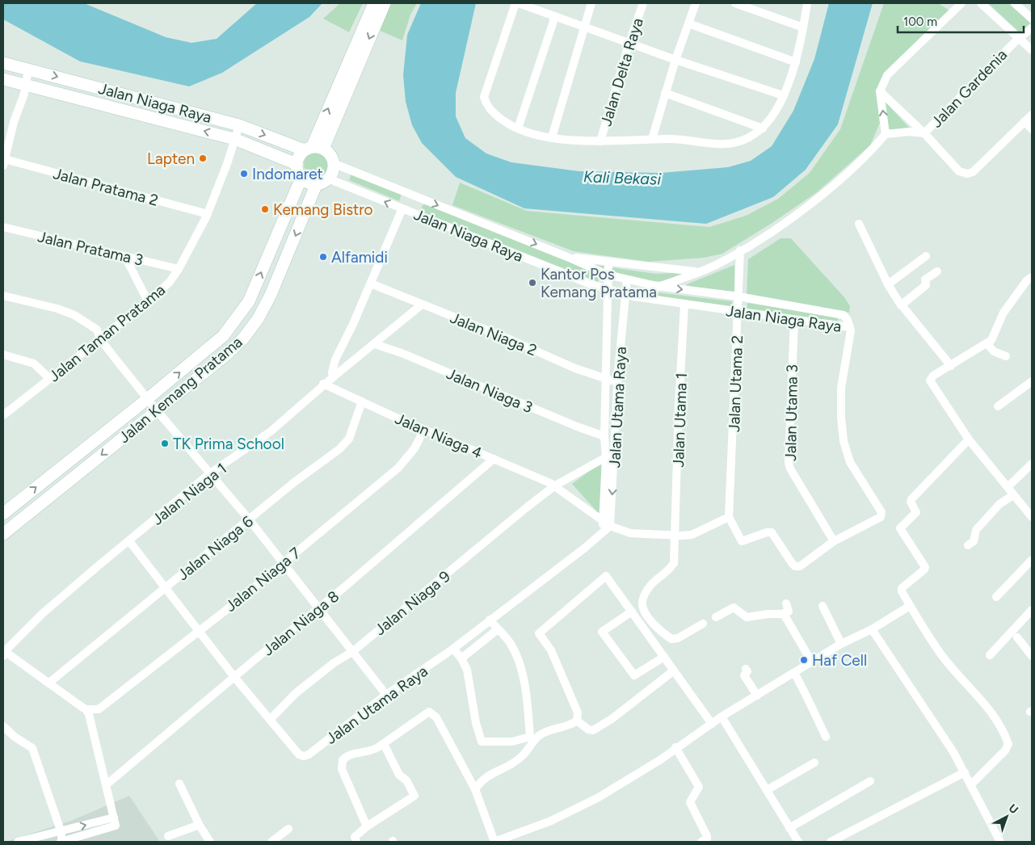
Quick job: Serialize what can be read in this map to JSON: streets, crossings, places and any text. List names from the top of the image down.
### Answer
{
  "streets": {
    "street": [
      "Jalan Delta Raya",
      "Jalan Gardenia",
      "Jalan Niaga Raya",
      "Jalan Pratama 2",
      "Jalan Pratama 3",
      "Jalan Taman Pratama",
      "Jalan Niaga 2",
      "Jalan Utama 2",
      "Jalan Kemang Pratama",
      "Jalan Niaga 3",
      "Jalan Utama Raya",
      "Jalan Utama 3",
      "Jalan Utama 1",
      "Jalan Niaga 4",
      "Jalan Niaga 1",
      "Jalan Niaga 6",
      "Jalan Niaga 7",
      "Jalan Niaga 9",
      "Jalan Niaga 8"
    ]
  },
  "crossings": [
    ["Jalan Niaga Raya", "Jalan Taman Pratama"],
    ["Jalan Niaga Raya", "Jalan Utama 2"],
    ["Jalan Niaga Raya", "Jalan Kemang Pratama"],
    ["Jalan Niaga Raya", "Jalan Utama Raya"],
    ["Jalan Niaga Raya", "Jalan Utama 3"],
    ["Jalan Niaga Raya", "Jalan Utama 1"],
    ["Jalan Pratama 2", "Jalan Taman Pratama"],
    ["Jalan Pratama 3", "Jalan Taman Pratama"],
    ["Jalan Niaga 2", "Jalan Utama Raya"],
    ["Jalan Niaga 2", "Jalan Niaga 1"],
    ["Jalan Niaga 3", "Jalan Niaga 1"],
    ["Jalan Utama Raya", "Jalan Niaga 9"],
    ["Jalan Niaga 4", "Jalan Niaga 1"],
    ["Jalan Niaga 4", "Jalan Niaga 6"],
    ["Jalan Niaga 4", "Jalan Niaga 7"],
    ["Jalan Niaga 4", "Jalan Niaga 9"],
    ["Jalan Niaga 4", "Jalan Niaga 8"]
  ],
  "water": ["Kali Bekasi"],
  "places": [
    "Lapten",
    "Indomaret",
    "Kemang Bistro",
    "Alfamidi",
    "Kantor Pos Kemang Pratama",
    "TK Prima School",
    "Haf Cell"
  ],
  "scale_bar": "100 m",
  "north": "top right"
}
